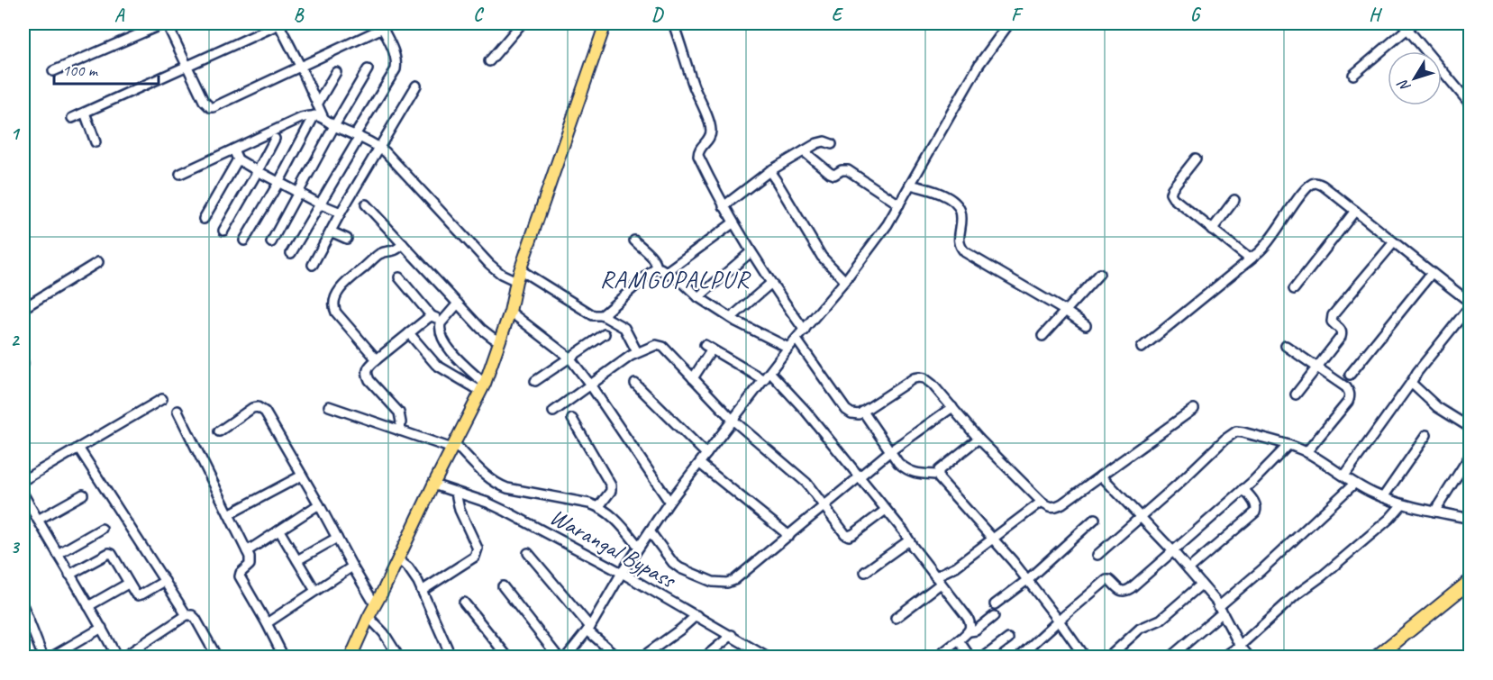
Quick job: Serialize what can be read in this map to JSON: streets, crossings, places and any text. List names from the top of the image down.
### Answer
{
  "streets": {
    "street": ["Warangal Bypass"]
  },
  "districts": ["RAMGOPALPUR"],
  "scale_bar": "100 m",
  "north": "bottom left",
  "grid": {
    "columns": [
      "A",
      "B",
      "C",
      "D",
      "E",
      "F",
      "G",
      "H"
    ],
    "rows": ["1", "2", "3"]
  }
}
